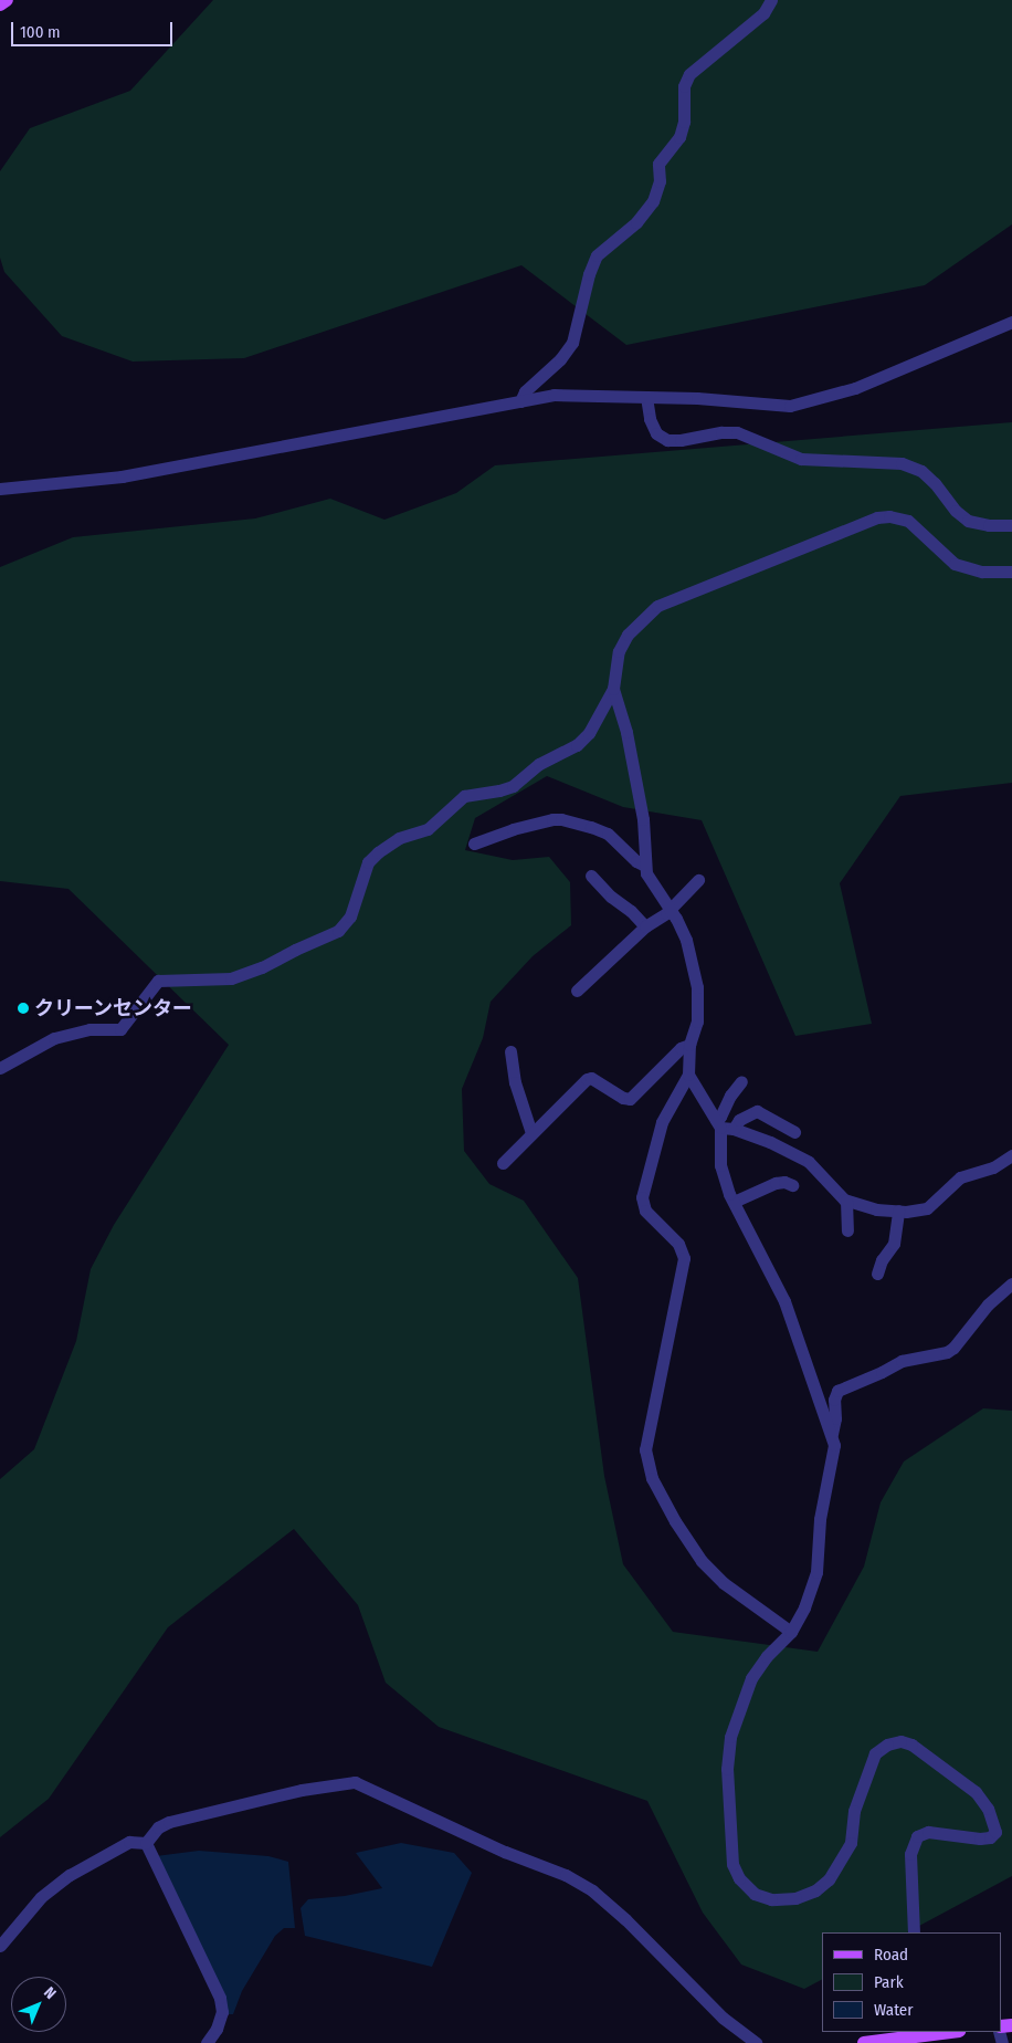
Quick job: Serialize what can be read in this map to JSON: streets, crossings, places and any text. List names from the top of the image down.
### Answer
{
  "places": ["クリーンセンター"],
  "legend": ["Road", "Park", "Water"],
  "scale_bar": "100 m",
  "north": "top right"
}
